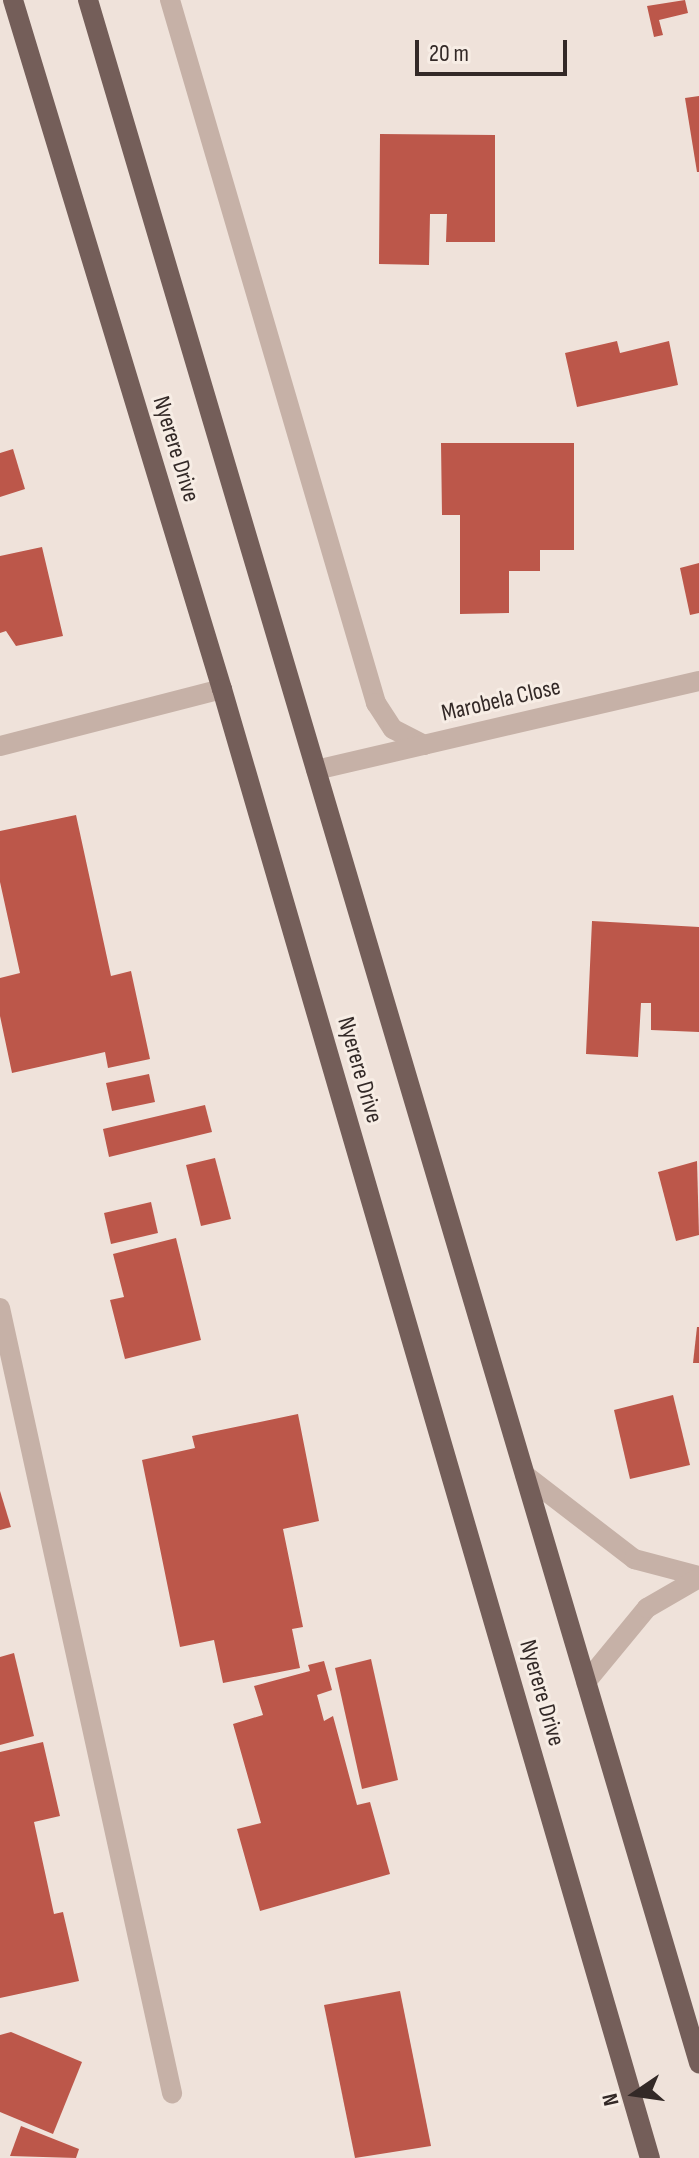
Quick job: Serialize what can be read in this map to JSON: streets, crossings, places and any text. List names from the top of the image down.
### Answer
{
  "streets": {
    "main road": ["Nyerere Drive"],
    "street": ["Marobela Close"]
  },
  "crossings": [
    ["Nyerere Drive", "Marobela Close"]
  ],
  "scale_bar": "20 m",
  "north": "left"
}
